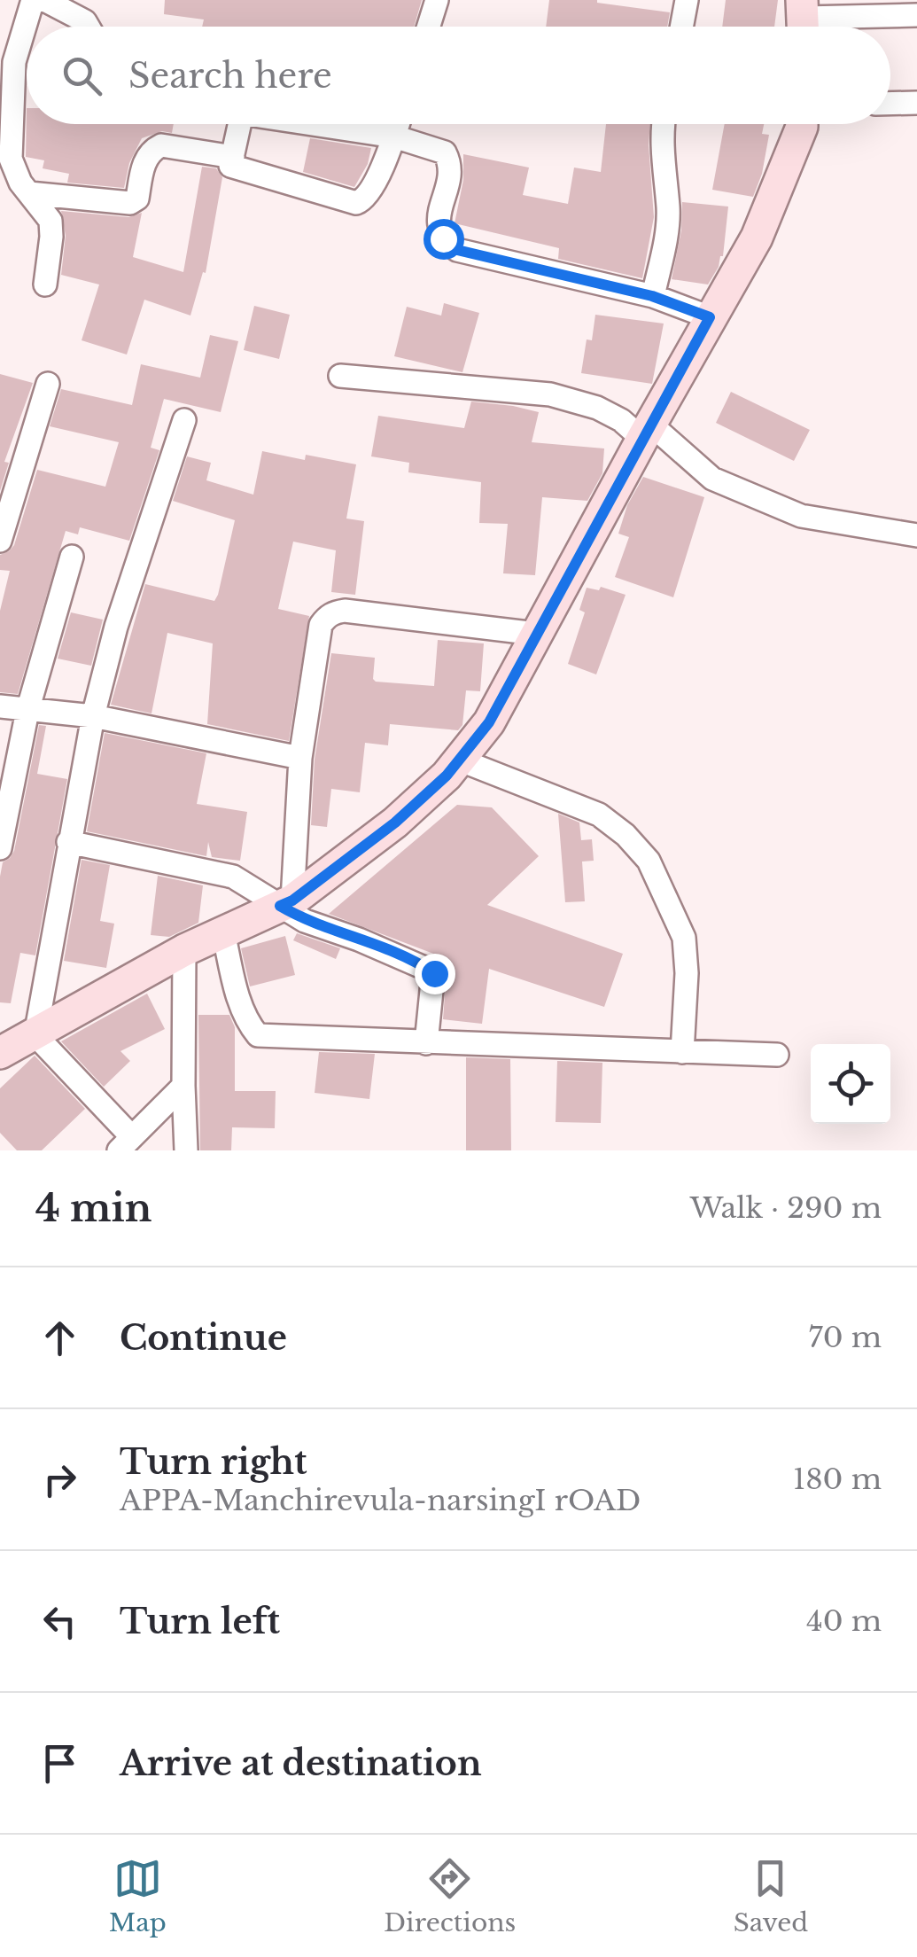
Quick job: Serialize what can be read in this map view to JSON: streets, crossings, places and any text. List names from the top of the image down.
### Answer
{
  "page": {
    "search": "Search here",
    "heading": ["4 min", "Walk · 290 m"],
    "list": [
      ["Continue", "70 m"],
      ["Turn right", "APPA-Manchirevula-narsingI rOAD", "180 m"],
      ["Turn left", "40 m"],
      "Arrive at destination"
    ],
    "nav": ["Map", "Directions", "Saved"]
  }
}
